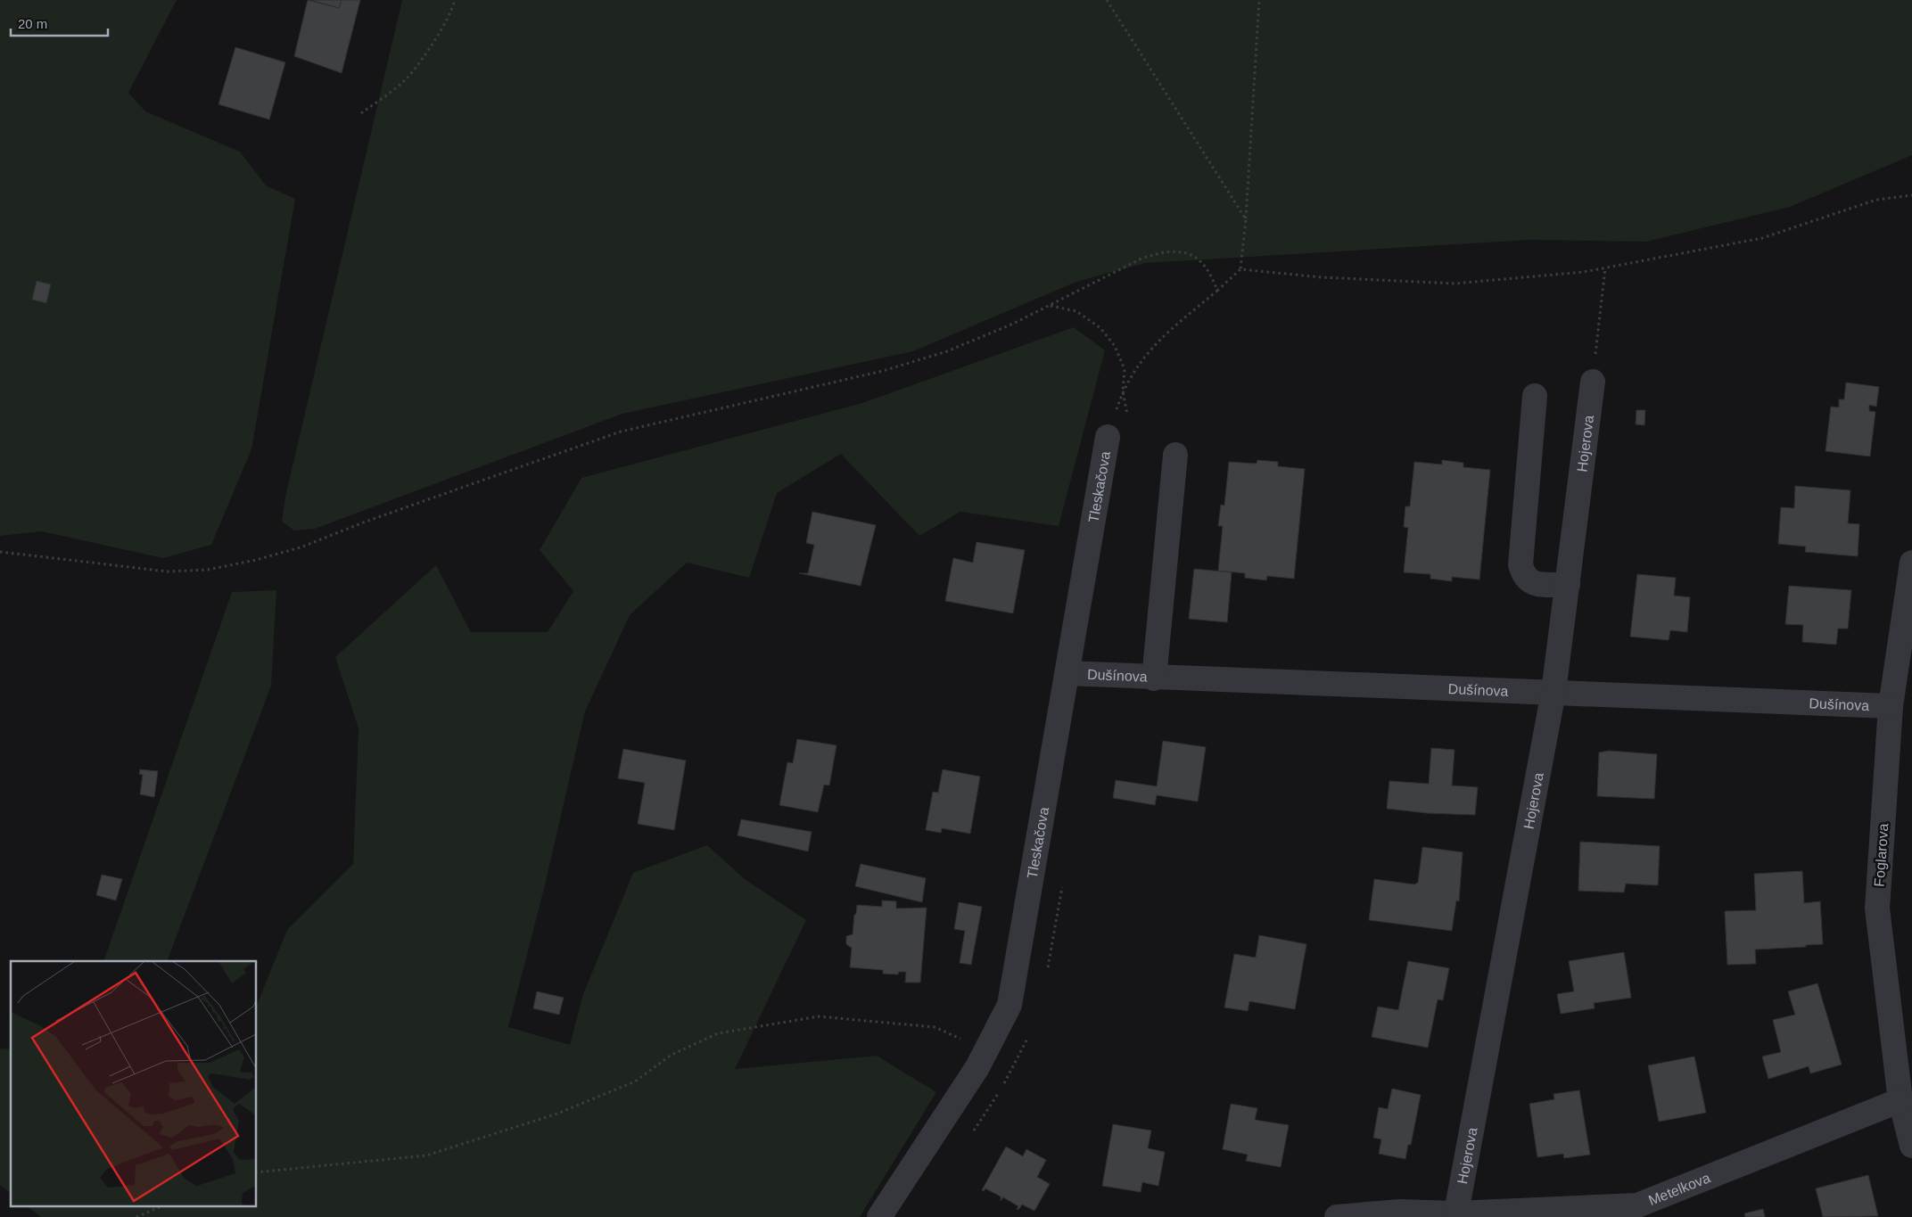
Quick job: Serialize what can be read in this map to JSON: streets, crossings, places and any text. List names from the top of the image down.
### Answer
{
  "streets": {
    "street": [
      "Hojerova",
      "Tleskačova",
      "Dušínova",
      "Foglarova",
      "Metelkova"
    ]
  },
  "crossings": [
    ["Hojerova", "Dušínova"],
    ["Hojerova", "Metelkova"],
    ["Tleskačova", "Dušínova"],
    ["Dušínova", "Foglarova"],
    ["Foglarova", "Metelkova"]
  ],
  "scale_bar": "20 m"
}
